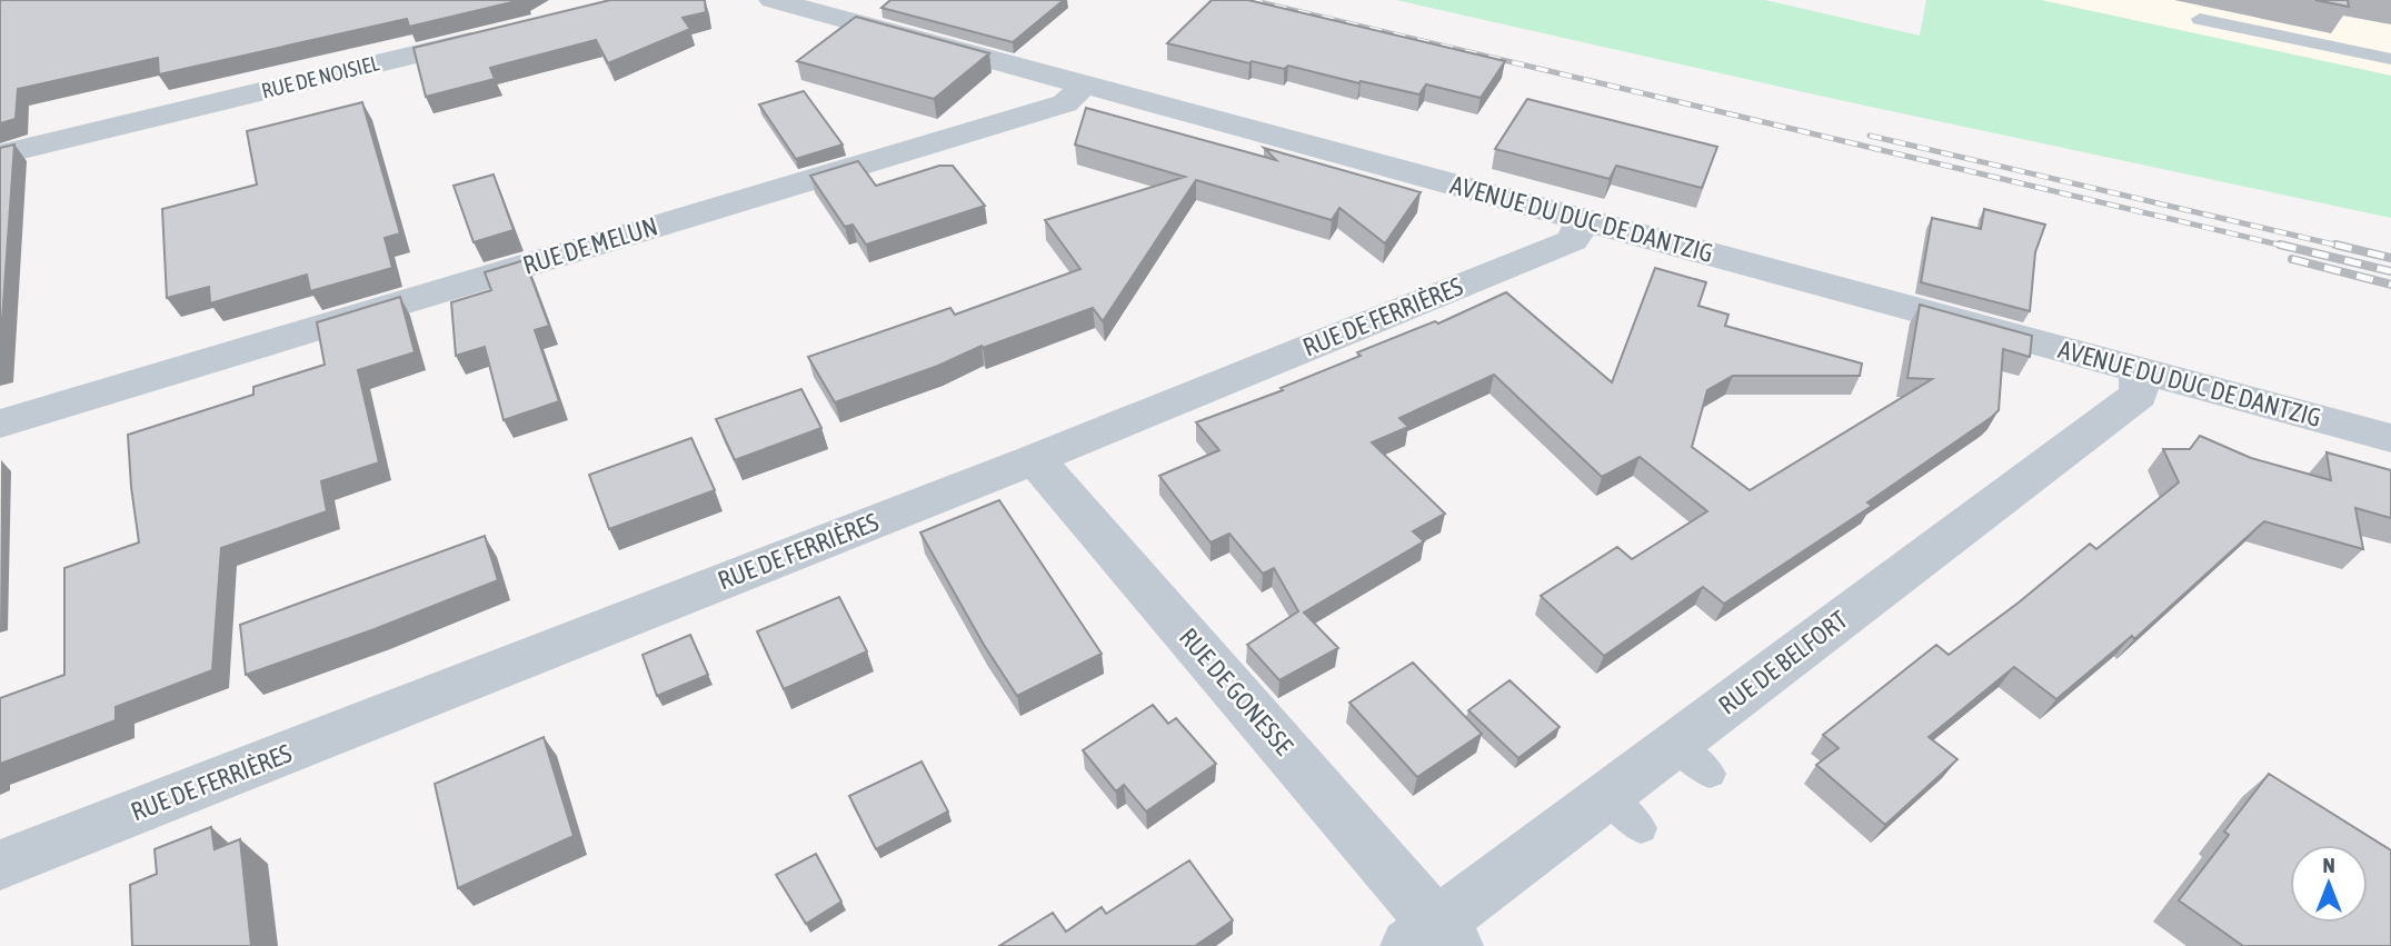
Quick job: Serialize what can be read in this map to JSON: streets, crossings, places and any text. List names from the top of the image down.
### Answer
{
  "streets": {
    "street": [
      "RUE DE NOISIEL",
      "AVENUE DU DUC DE DANTZIG",
      "RUE DE MELUN",
      "RUE DE FERRIÈRES",
      "RUE DE BELFORT",
      "RUE DE GONESSE"
    ]
  },
  "crossings": [
    ["AVENUE DU DUC DE DANTZIG", "RUE DE MELUN"],
    ["AVENUE DU DUC DE DANTZIG", "RUE DE FERRIÈRES"],
    ["AVENUE DU DUC DE DANTZIG", "RUE DE BELFORT"],
    ["RUE DE FERRIÈRES", "RUE DE GONESSE"],
    ["RUE DE BELFORT", "RUE DE GONESSE"]
  ],
  "north": "top"
}
